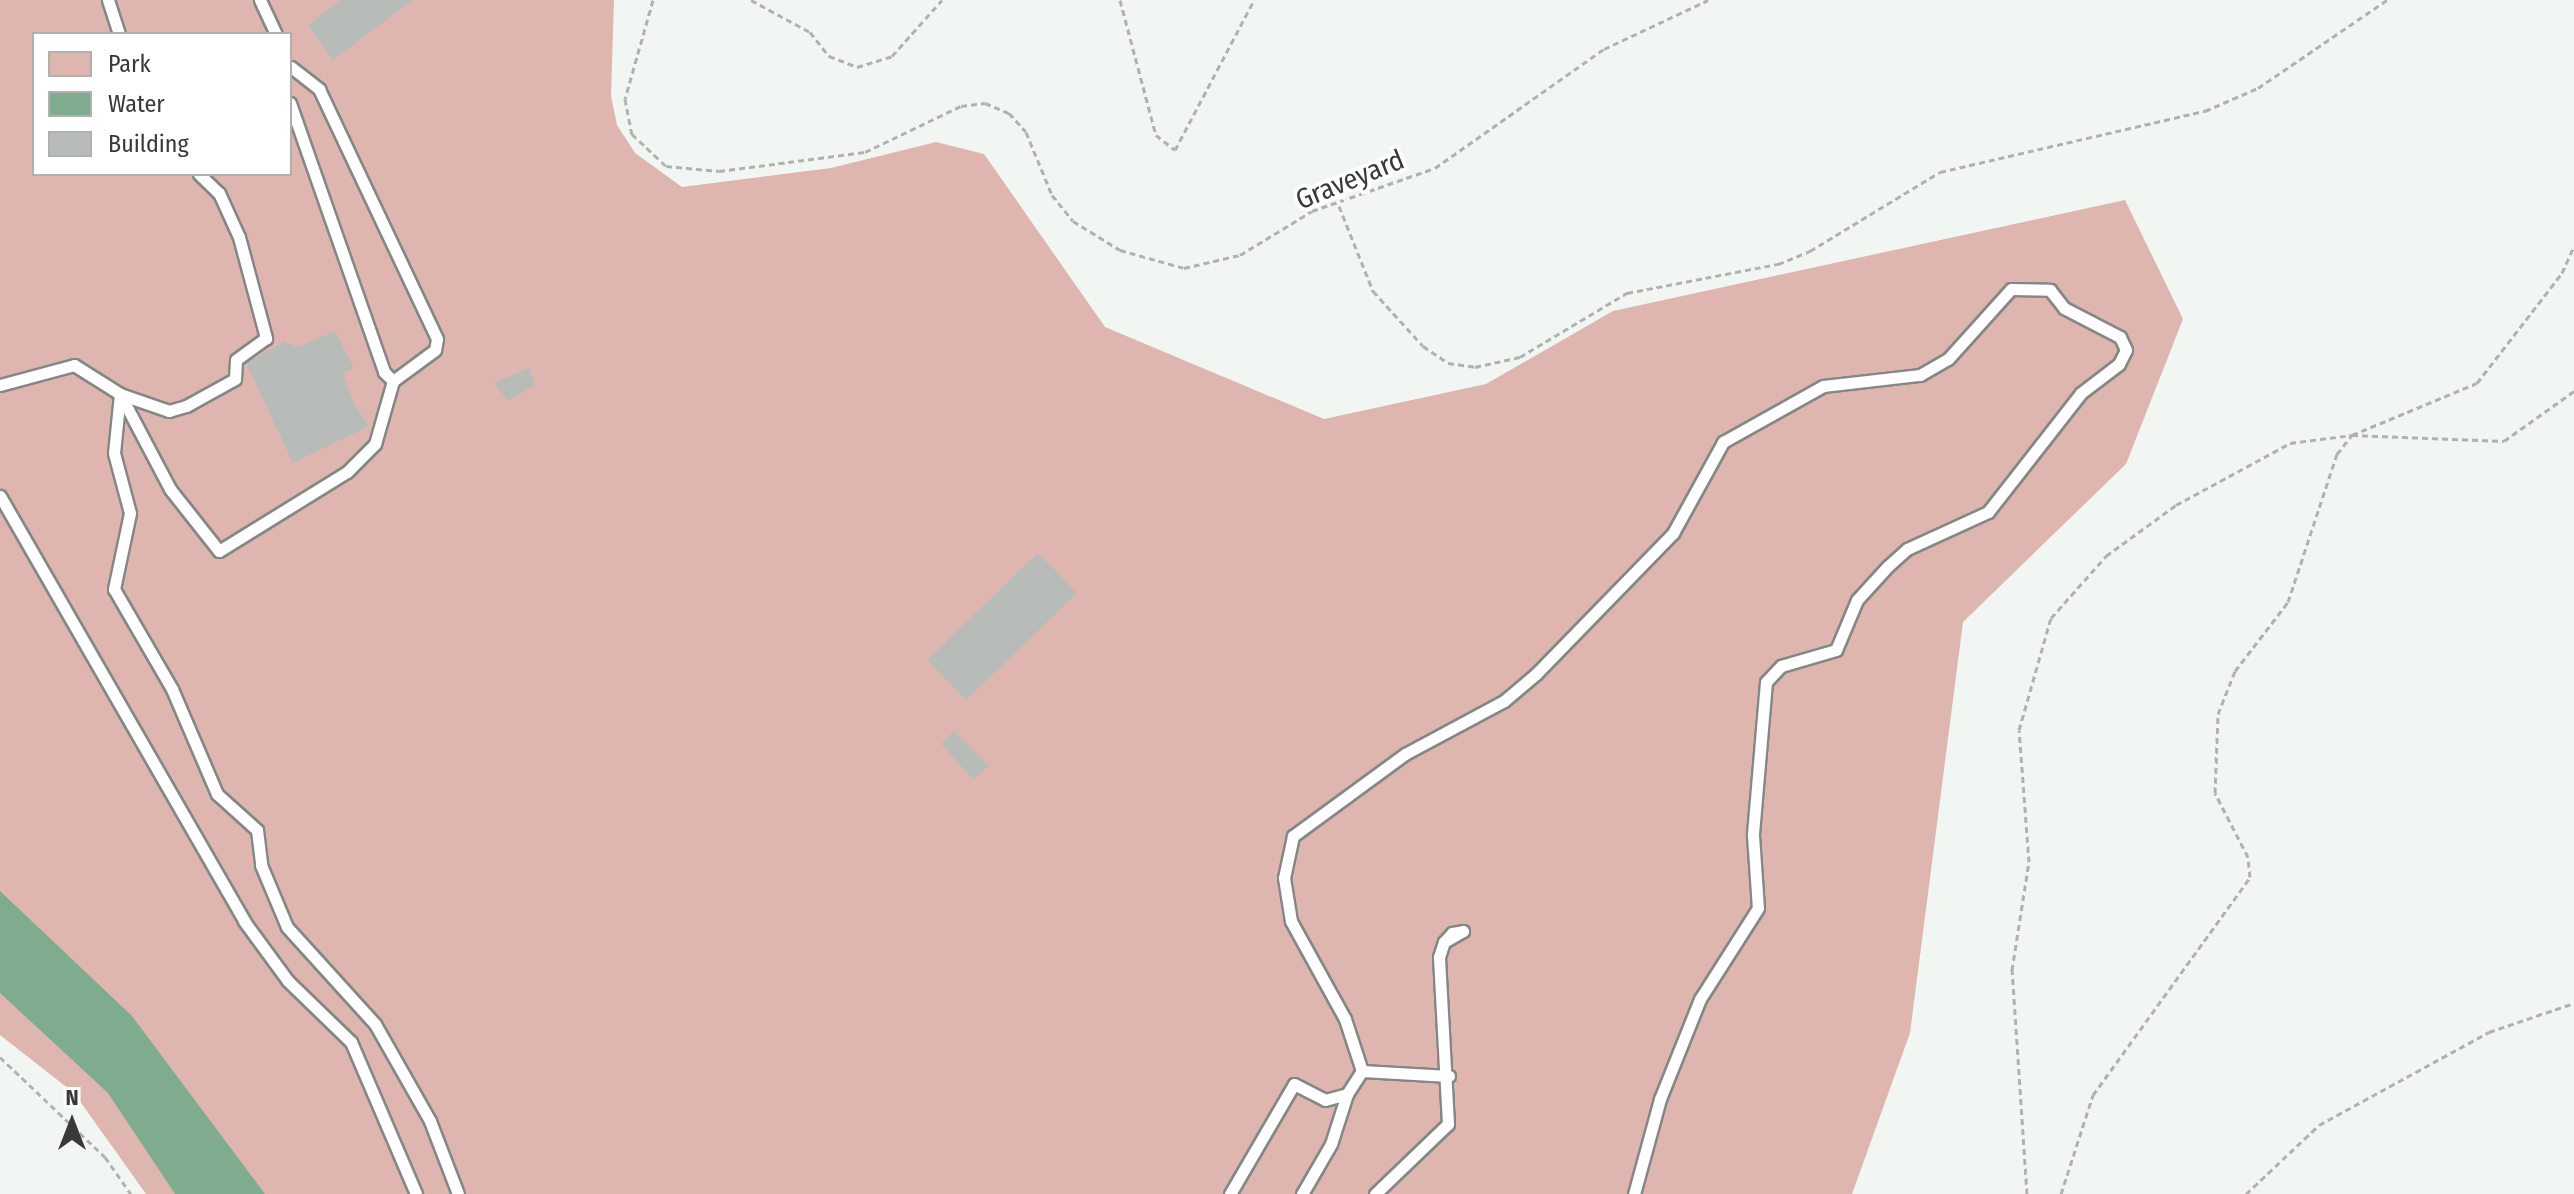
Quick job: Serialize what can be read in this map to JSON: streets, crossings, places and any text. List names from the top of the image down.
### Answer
{
  "streets": {
    "path": ["Graveyard"]
  },
  "legend": ["Park", "Water", "Building"],
  "north": "top"
}
